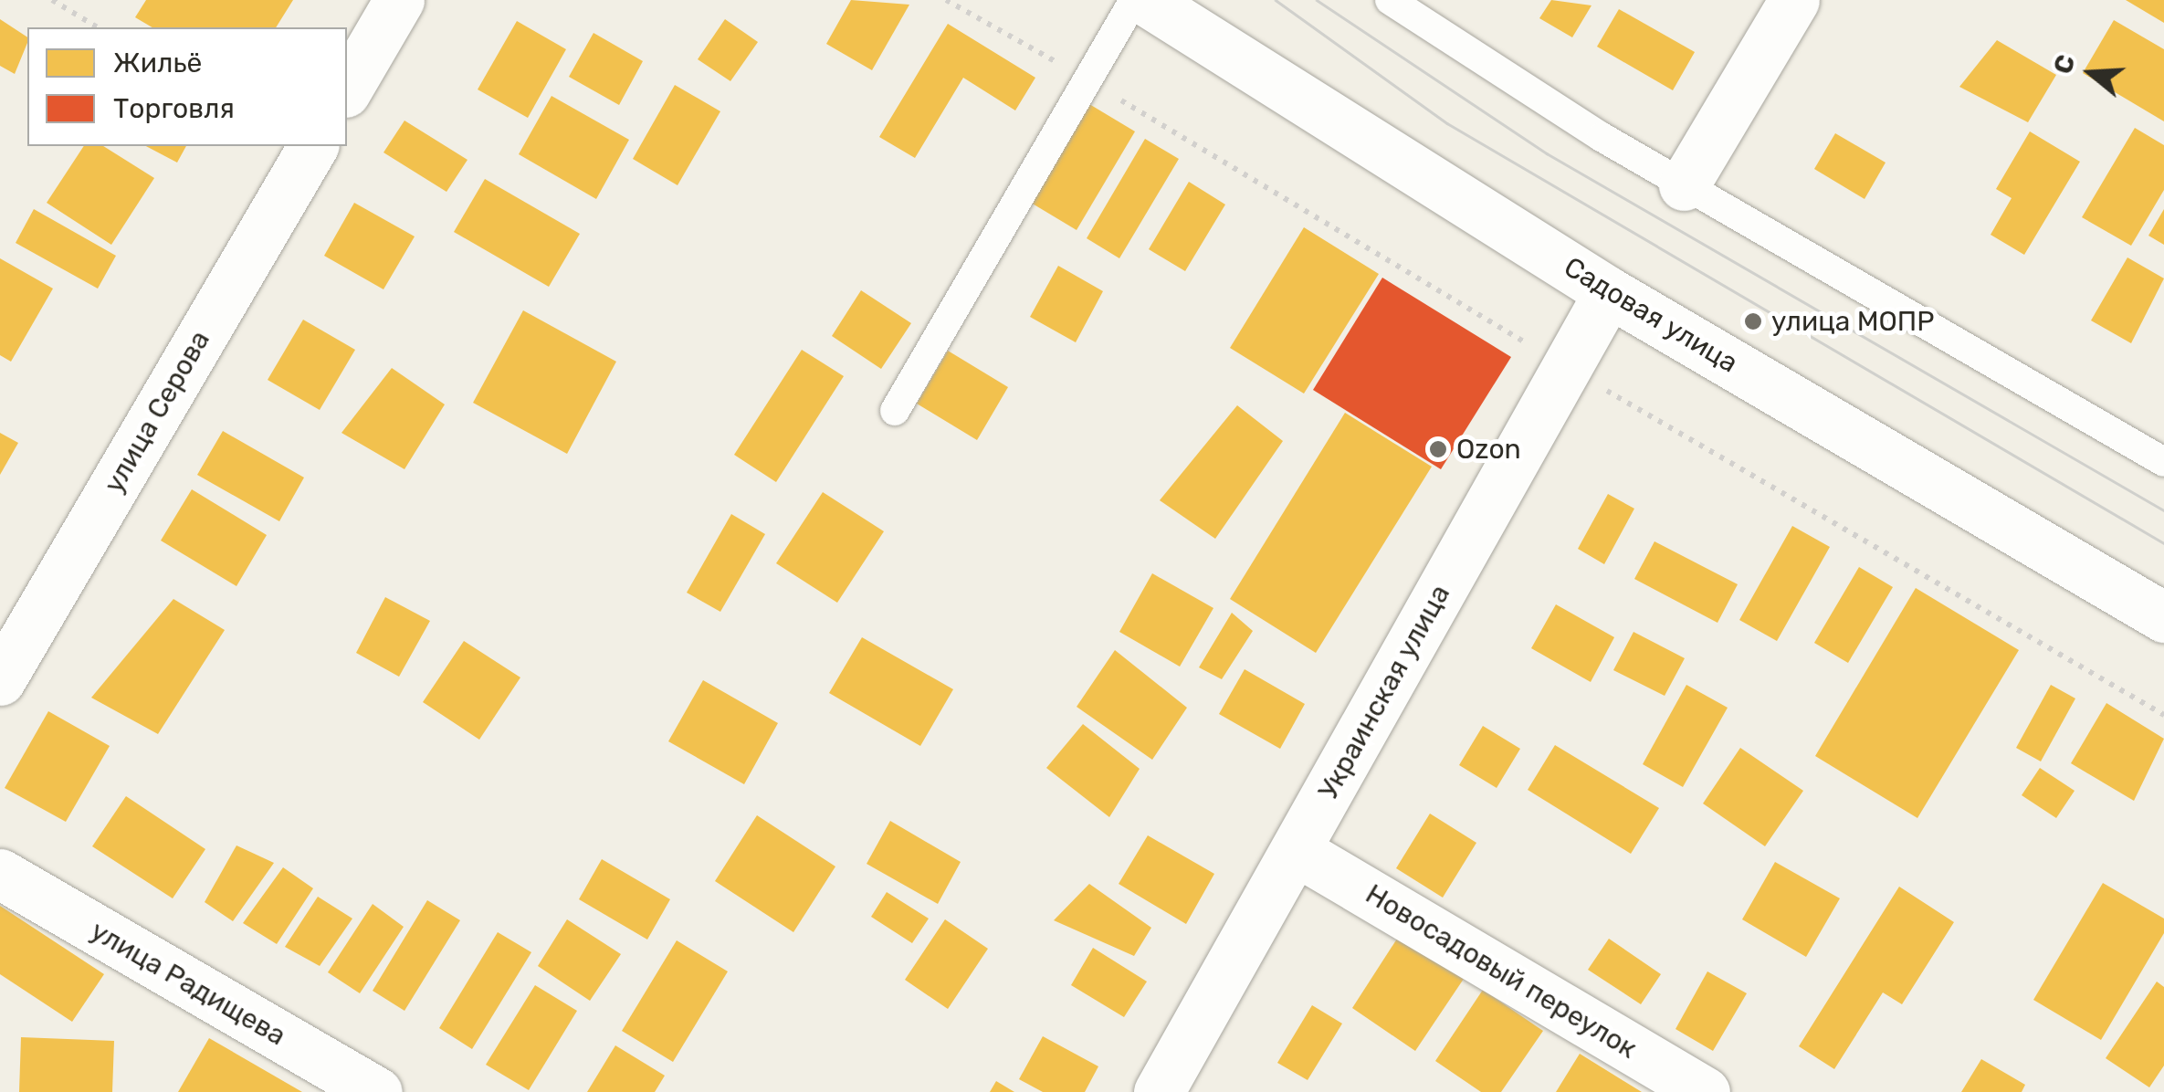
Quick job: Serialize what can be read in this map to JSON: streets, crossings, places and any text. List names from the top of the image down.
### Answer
{
  "streets": {
    "street": [
      "Садовая улица",
      "улица Серова",
      "Украинская улица",
      "Новосадовый переулок",
      "улица Радищева"
    ]
  },
  "crossings": [
    ["Садовая улица", "Украинская улица"],
    ["Украинская улица", "Новосадовый переулок"]
  ],
  "places": ["улица МОПР", "Ozon"],
  "legend": ["Жильё", "Торговля"],
  "north": "left"
}
